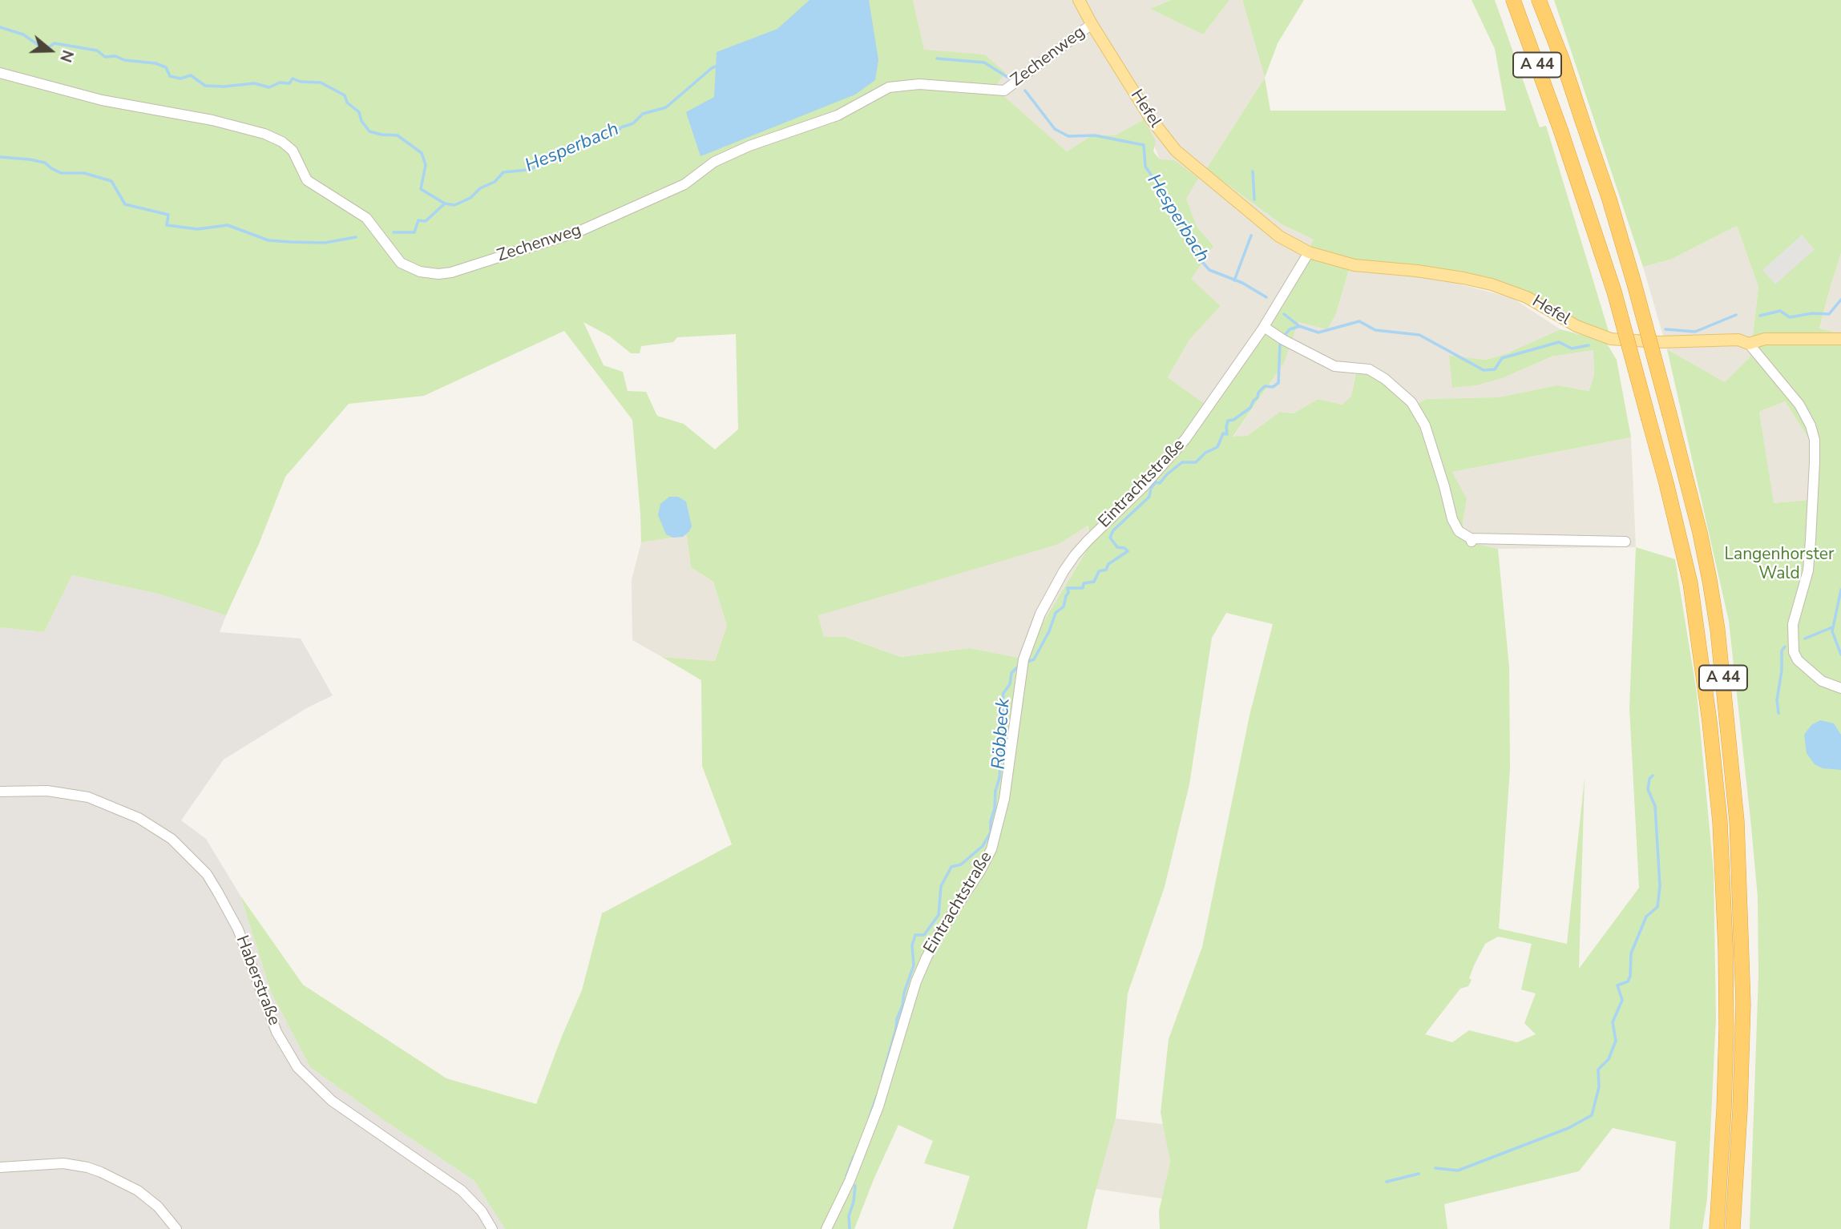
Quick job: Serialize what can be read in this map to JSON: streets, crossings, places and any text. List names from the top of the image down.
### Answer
{
  "streets": {
    "highway": ["A 44"],
    "main road": ["Hefel"],
    "street": ["Zechenweg", "Eintrachtstraße", "Haberstraße"]
  },
  "crossings": [
    ["Zechenweg", "Hefel"],
    ["Hefel", "Eintrachtstraße"]
  ],
  "water": ["Hesperbach", "Röbbeck"],
  "parks": ["Langenhorster Wald"],
  "north": "right"
}
